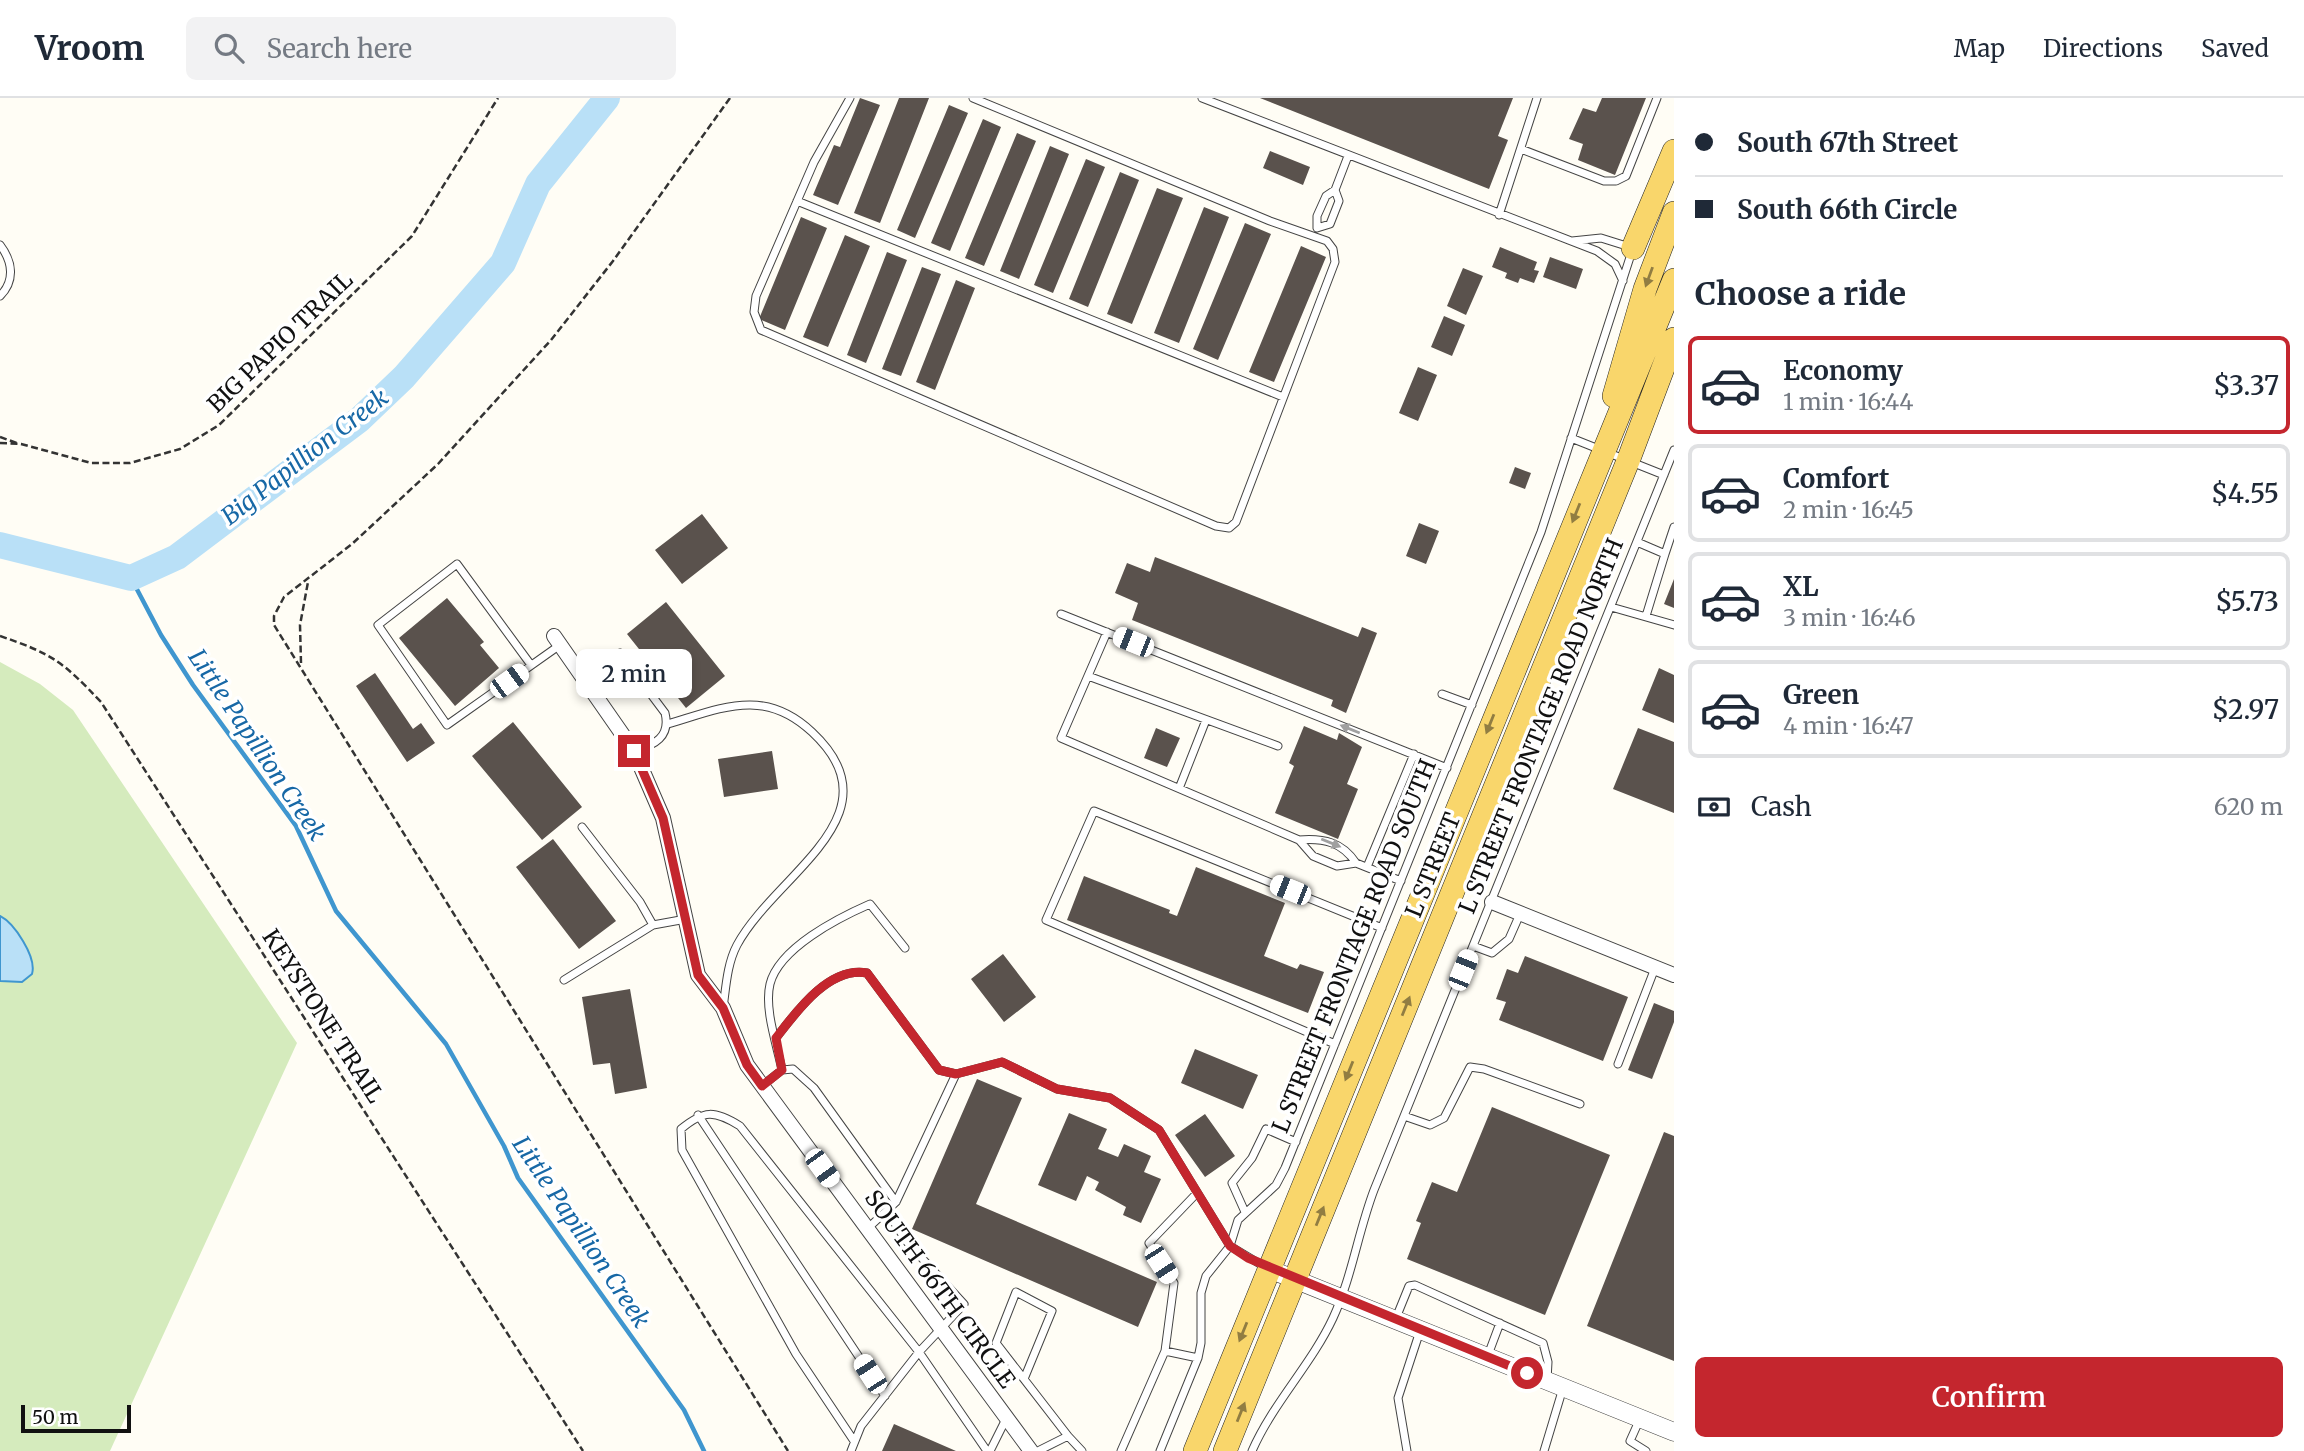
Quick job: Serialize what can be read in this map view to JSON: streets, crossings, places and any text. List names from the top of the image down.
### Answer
{
  "streets": {
    "main road": ["L STREET"],
    "street": ["SOUTH 66TH CIRCLE"],
    "lane": ["L STREET FRONTAGE ROAD NORTH", "L STREET FRONTAGE ROAD SOUTH"],
    "path": ["BIG PAPIO TRAIL", "KEYSTONE TRAIL"]
  },
  "water": ["Big Papillion Creek", "Little Papillion Creek"],
  "scale_bar": "50 m",
  "page": {
    "header": "Vroom",
    "search": "Search here",
    "nav": ["Map", "Directions", "Saved"],
    "banner": ["South 67th Street", "South 66th Circle"],
    "heading": "Choose a ride",
    "list": [
      {
        "name": "Economy",
        "note": "1 min · 16:44",
        "value": "$3.37"
      },
      {
        "name": "Comfort",
        "note": "2 min · 16:45",
        "value": "$4.55"
      },
      {
        "name": "XL",
        "note": "3 min · 16:46",
        "value": "$5.73"
      },
      {
        "name": "Green",
        "note": "4 min · 16:47",
        "value": "$2.97"
      }
    ],
    "bubble": "2 min",
    "pay": ["Cash", "620 m"],
    "buttons": "Confirm",
    "scale": "50 m"
  }
}
